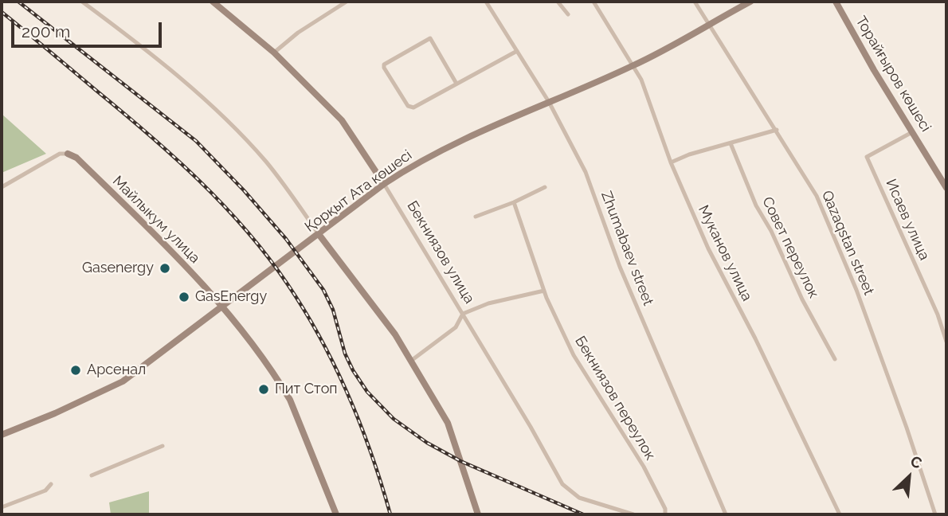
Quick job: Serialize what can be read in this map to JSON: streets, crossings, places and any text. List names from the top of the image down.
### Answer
{
  "streets": {
    "main road": [
      "Торайғыров көшесі",
      "Қорқыт Ата көшесі",
      "Майлыкум улица",
      "Бекниязов улица"
    ],
    "street": [
      "Исаев улица",
      "Qazaqstan street",
      "Совет переулок",
      "Zhumabaev street",
      "Муканов улица",
      "Бекниязов переулок"
    ]
  },
  "crossings": [
    ["Торайғыров көшесі", "Исаев улица"],
    ["Қорқыт Ата көшесі", "Майлыкум улица"],
    ["Қорқыт Ата көшесі", "Qazaqstan street"],
    ["Қорқыт Ата көшесі", "Zhumabaev street"],
    ["Қорқыт Ата көшесі", "Бекниязов улица"],
    ["Қорқыт Ата көшесі", "Муканов улица"]
  ],
  "places": [
    "Gasenergy",
    "GasEnergy",
    "Арсенал",
    "Пит Стоп"
  ],
  "scale_bar": "200 m",
  "north": "top right"
}
